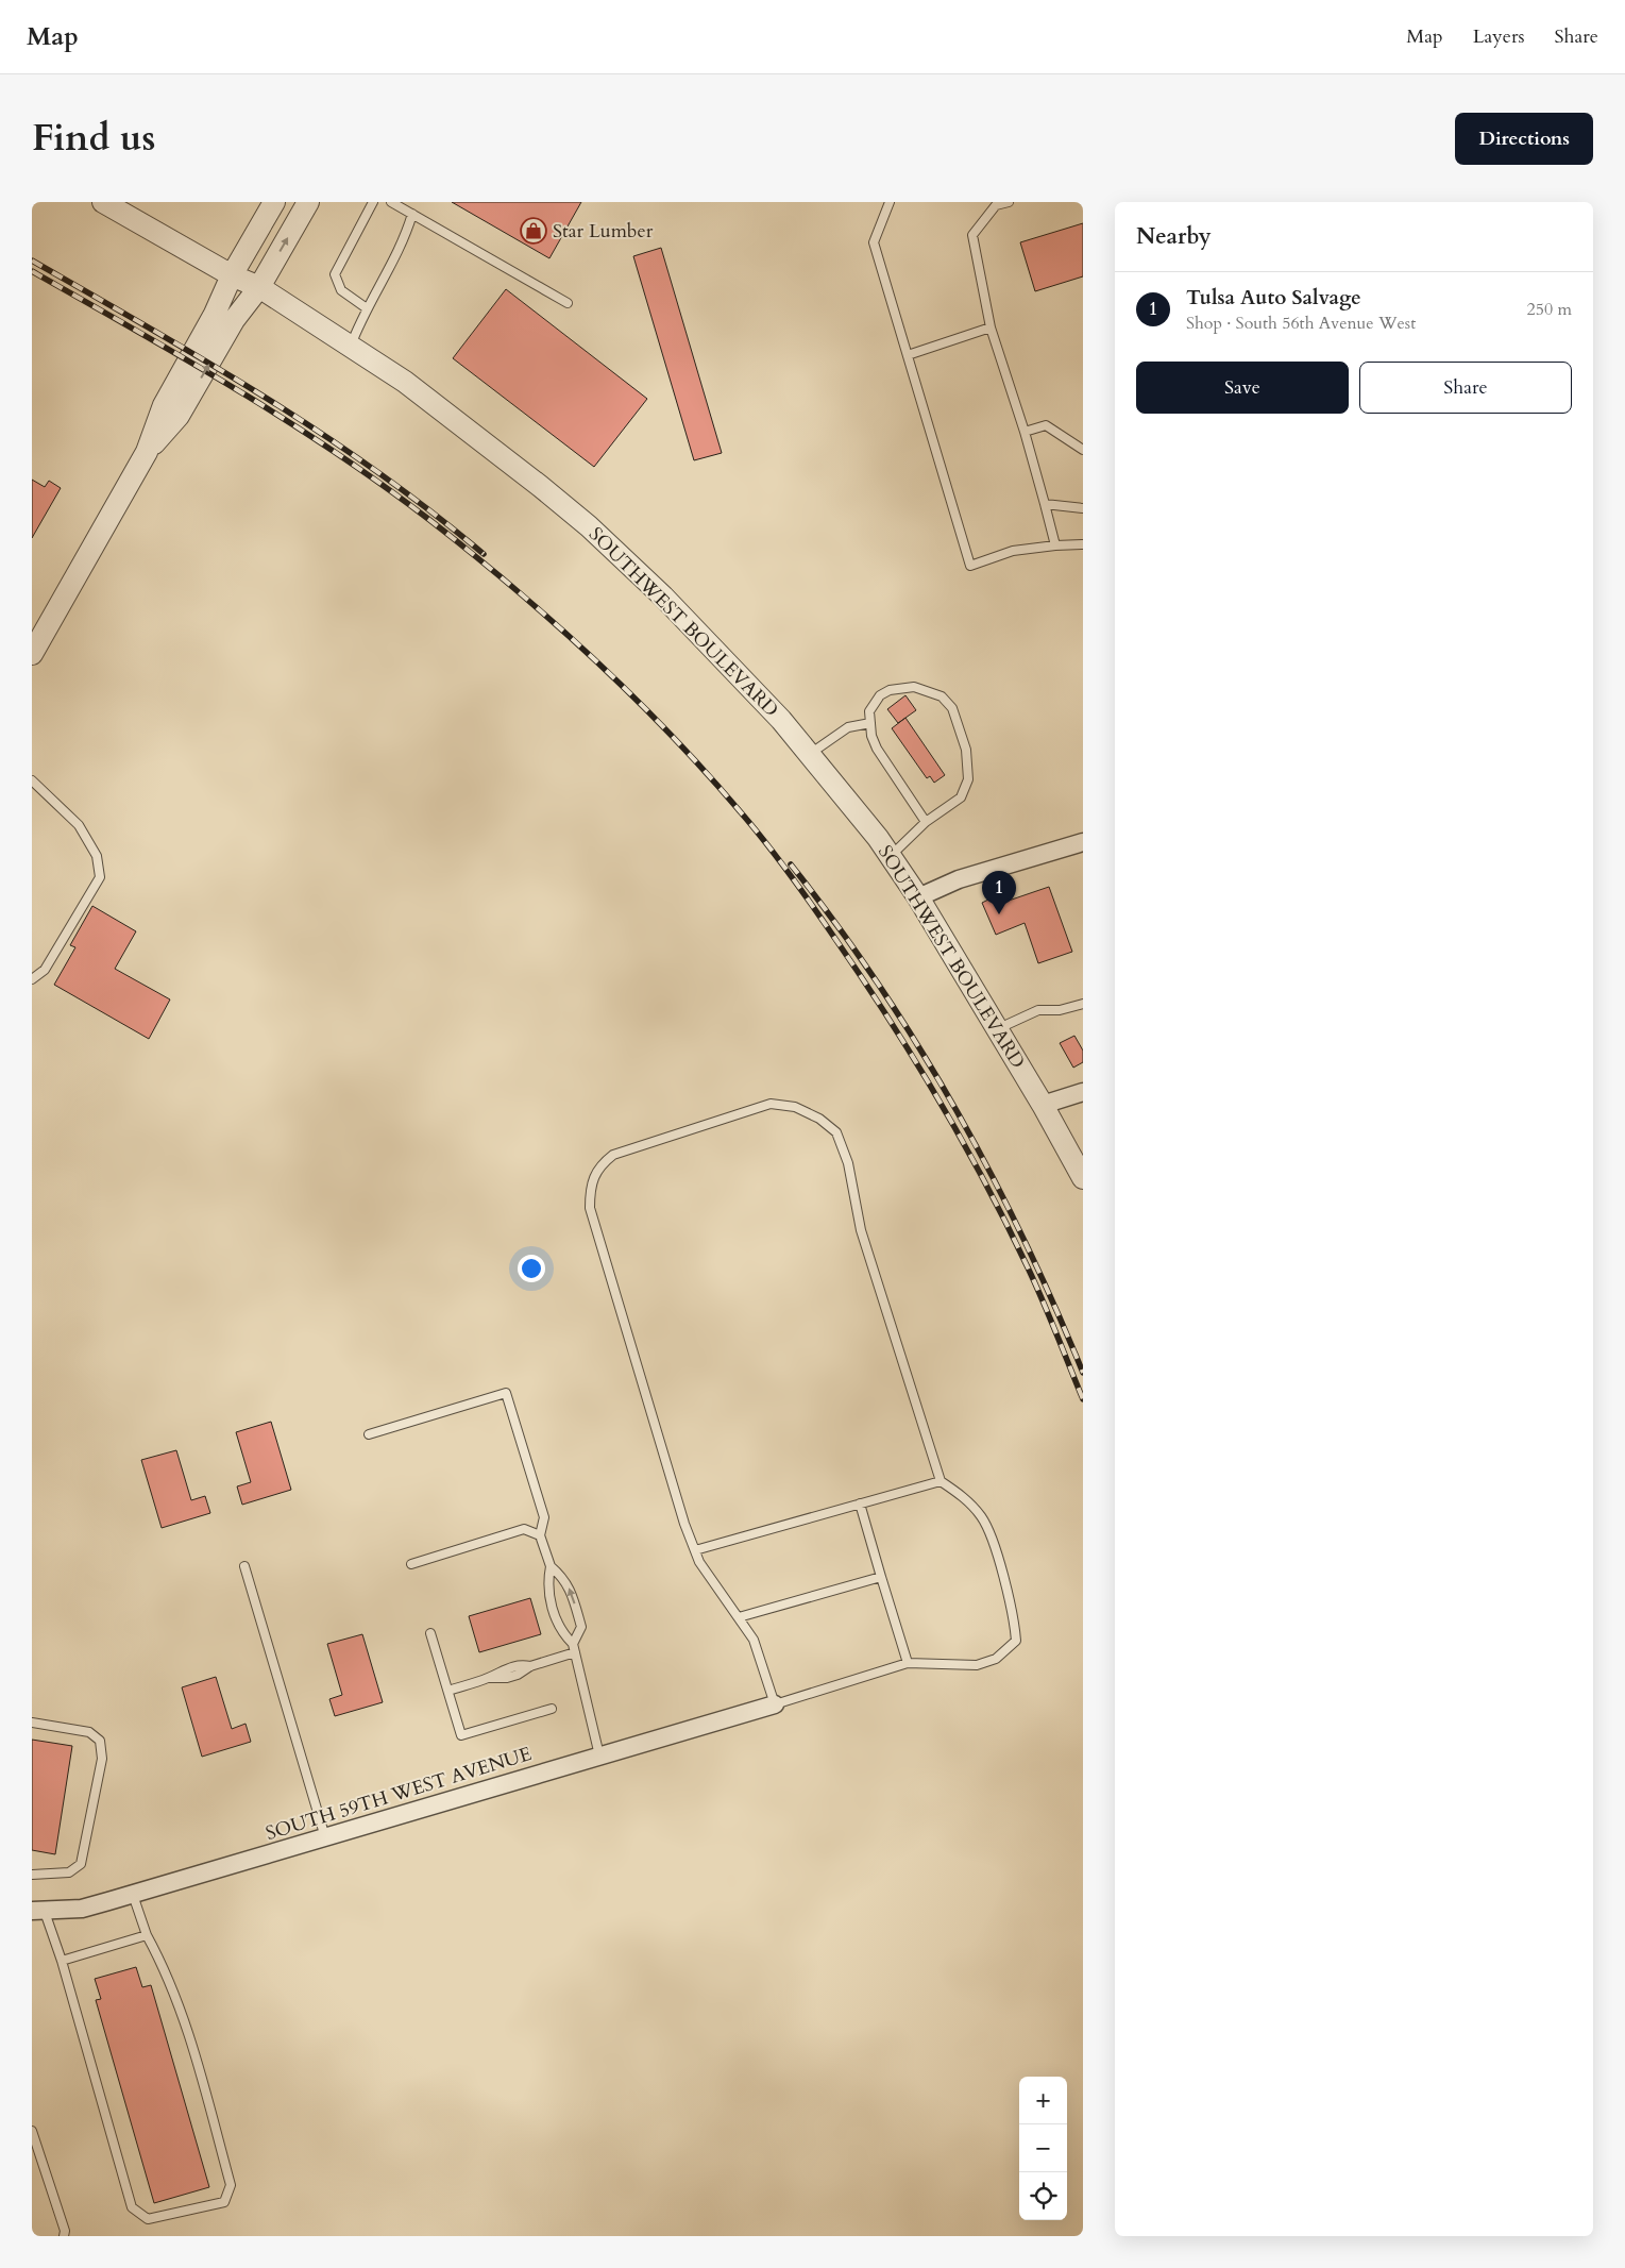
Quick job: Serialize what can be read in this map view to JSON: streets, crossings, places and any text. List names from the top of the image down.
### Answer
{
  "streets": {
    "street": ["SOUTHWEST BOULEVARD", "SOUTH 59TH WEST AVENUE"]
  },
  "places": {
    "shop": ["Star Lumber"]
  },
  "page": {
    "header": "Map",
    "nav": ["Map", "Layers", "Share"],
    "title": "Find us",
    "buttons": [
      "Directions",
      ["Save", "Share"]
    ],
    "heading": "Nearby",
    "list": [
      {
        "mark": "1",
        "name": "Tulsa Auto Salvage",
        "note": "Shop · South 56th Avenue West",
        "value": "250 m"
      }
    ],
    "pins": "1",
    "map_buttons": ["+", "−"]
  }
}
